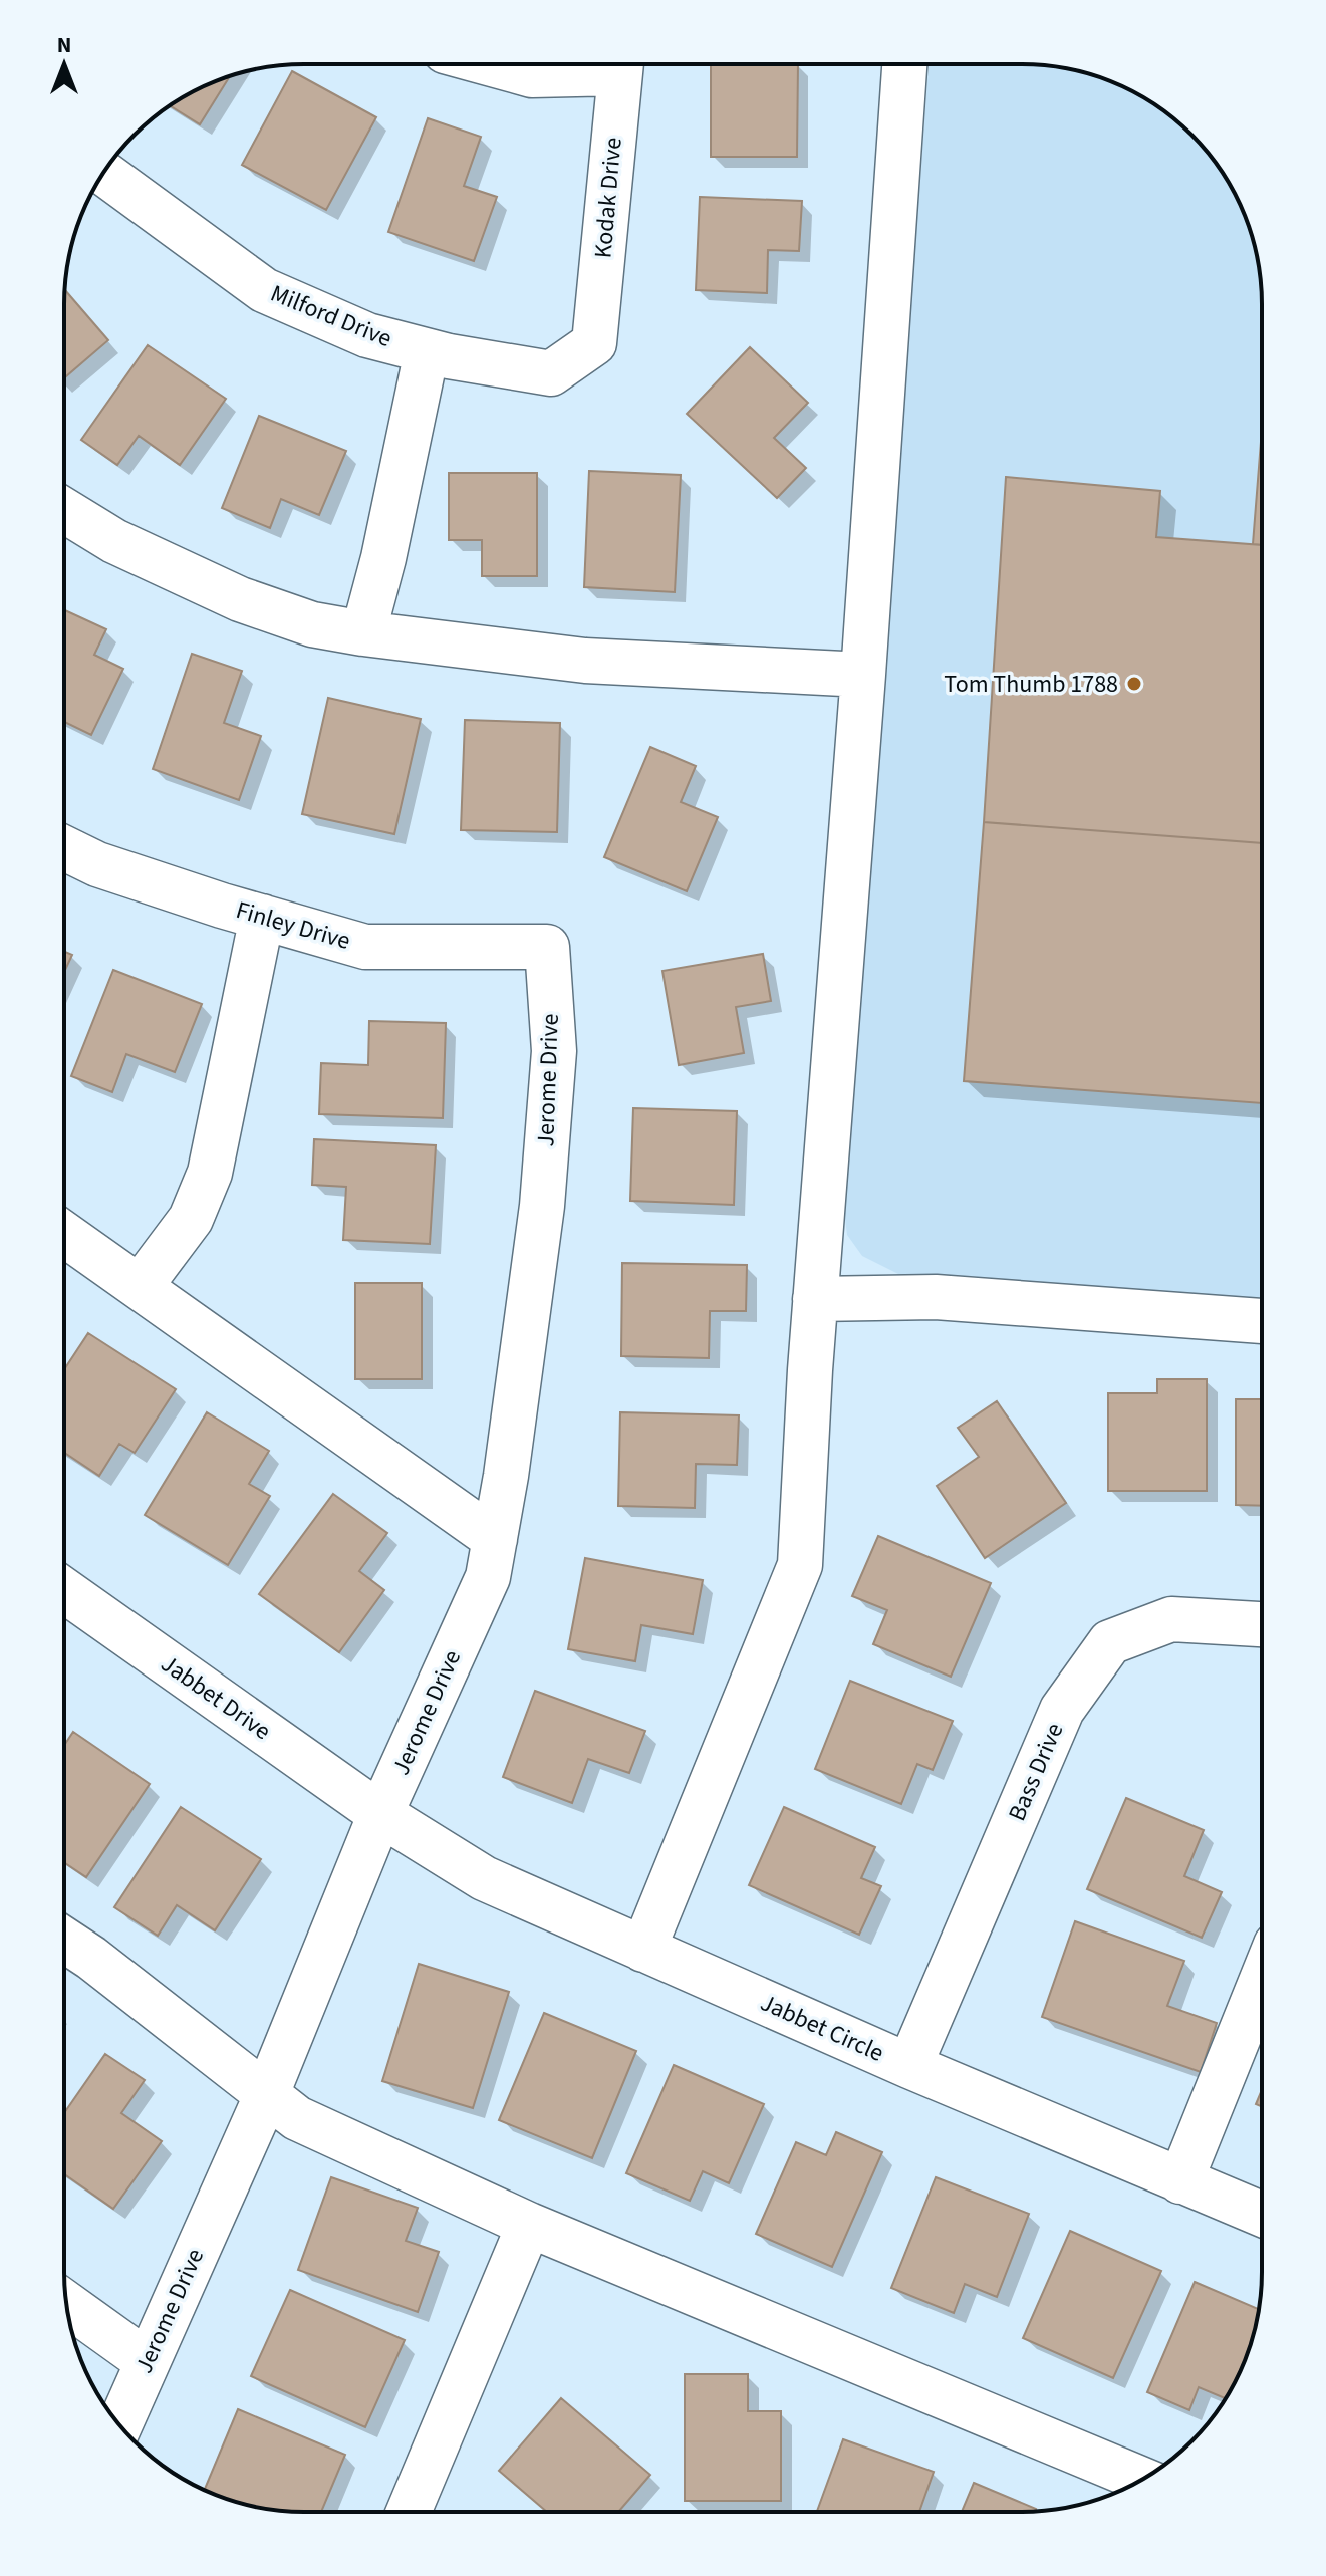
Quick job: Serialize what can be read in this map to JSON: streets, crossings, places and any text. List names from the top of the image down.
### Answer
{
  "streets": {
    "street": [
      "Kodak Drive",
      "Milford Drive",
      "Finley Drive",
      "Jerome Drive",
      "Jabbet Drive",
      "Bass Drive",
      "Jabbet Circle"
    ]
  },
  "crossings": [
    ["Kodak Drive", "Milford Drive"],
    ["Finley Drive", "Jerome Drive"],
    ["Jerome Drive", "Jabbet Drive"],
    ["Jerome Drive", "Jabbet Circle"],
    ["Jabbet Drive", "Jabbet Circle"],
    ["Bass Drive", "Jabbet Circle"]
  ],
  "places": ["Tom Thumb 1788"],
  "north": "top"
}
